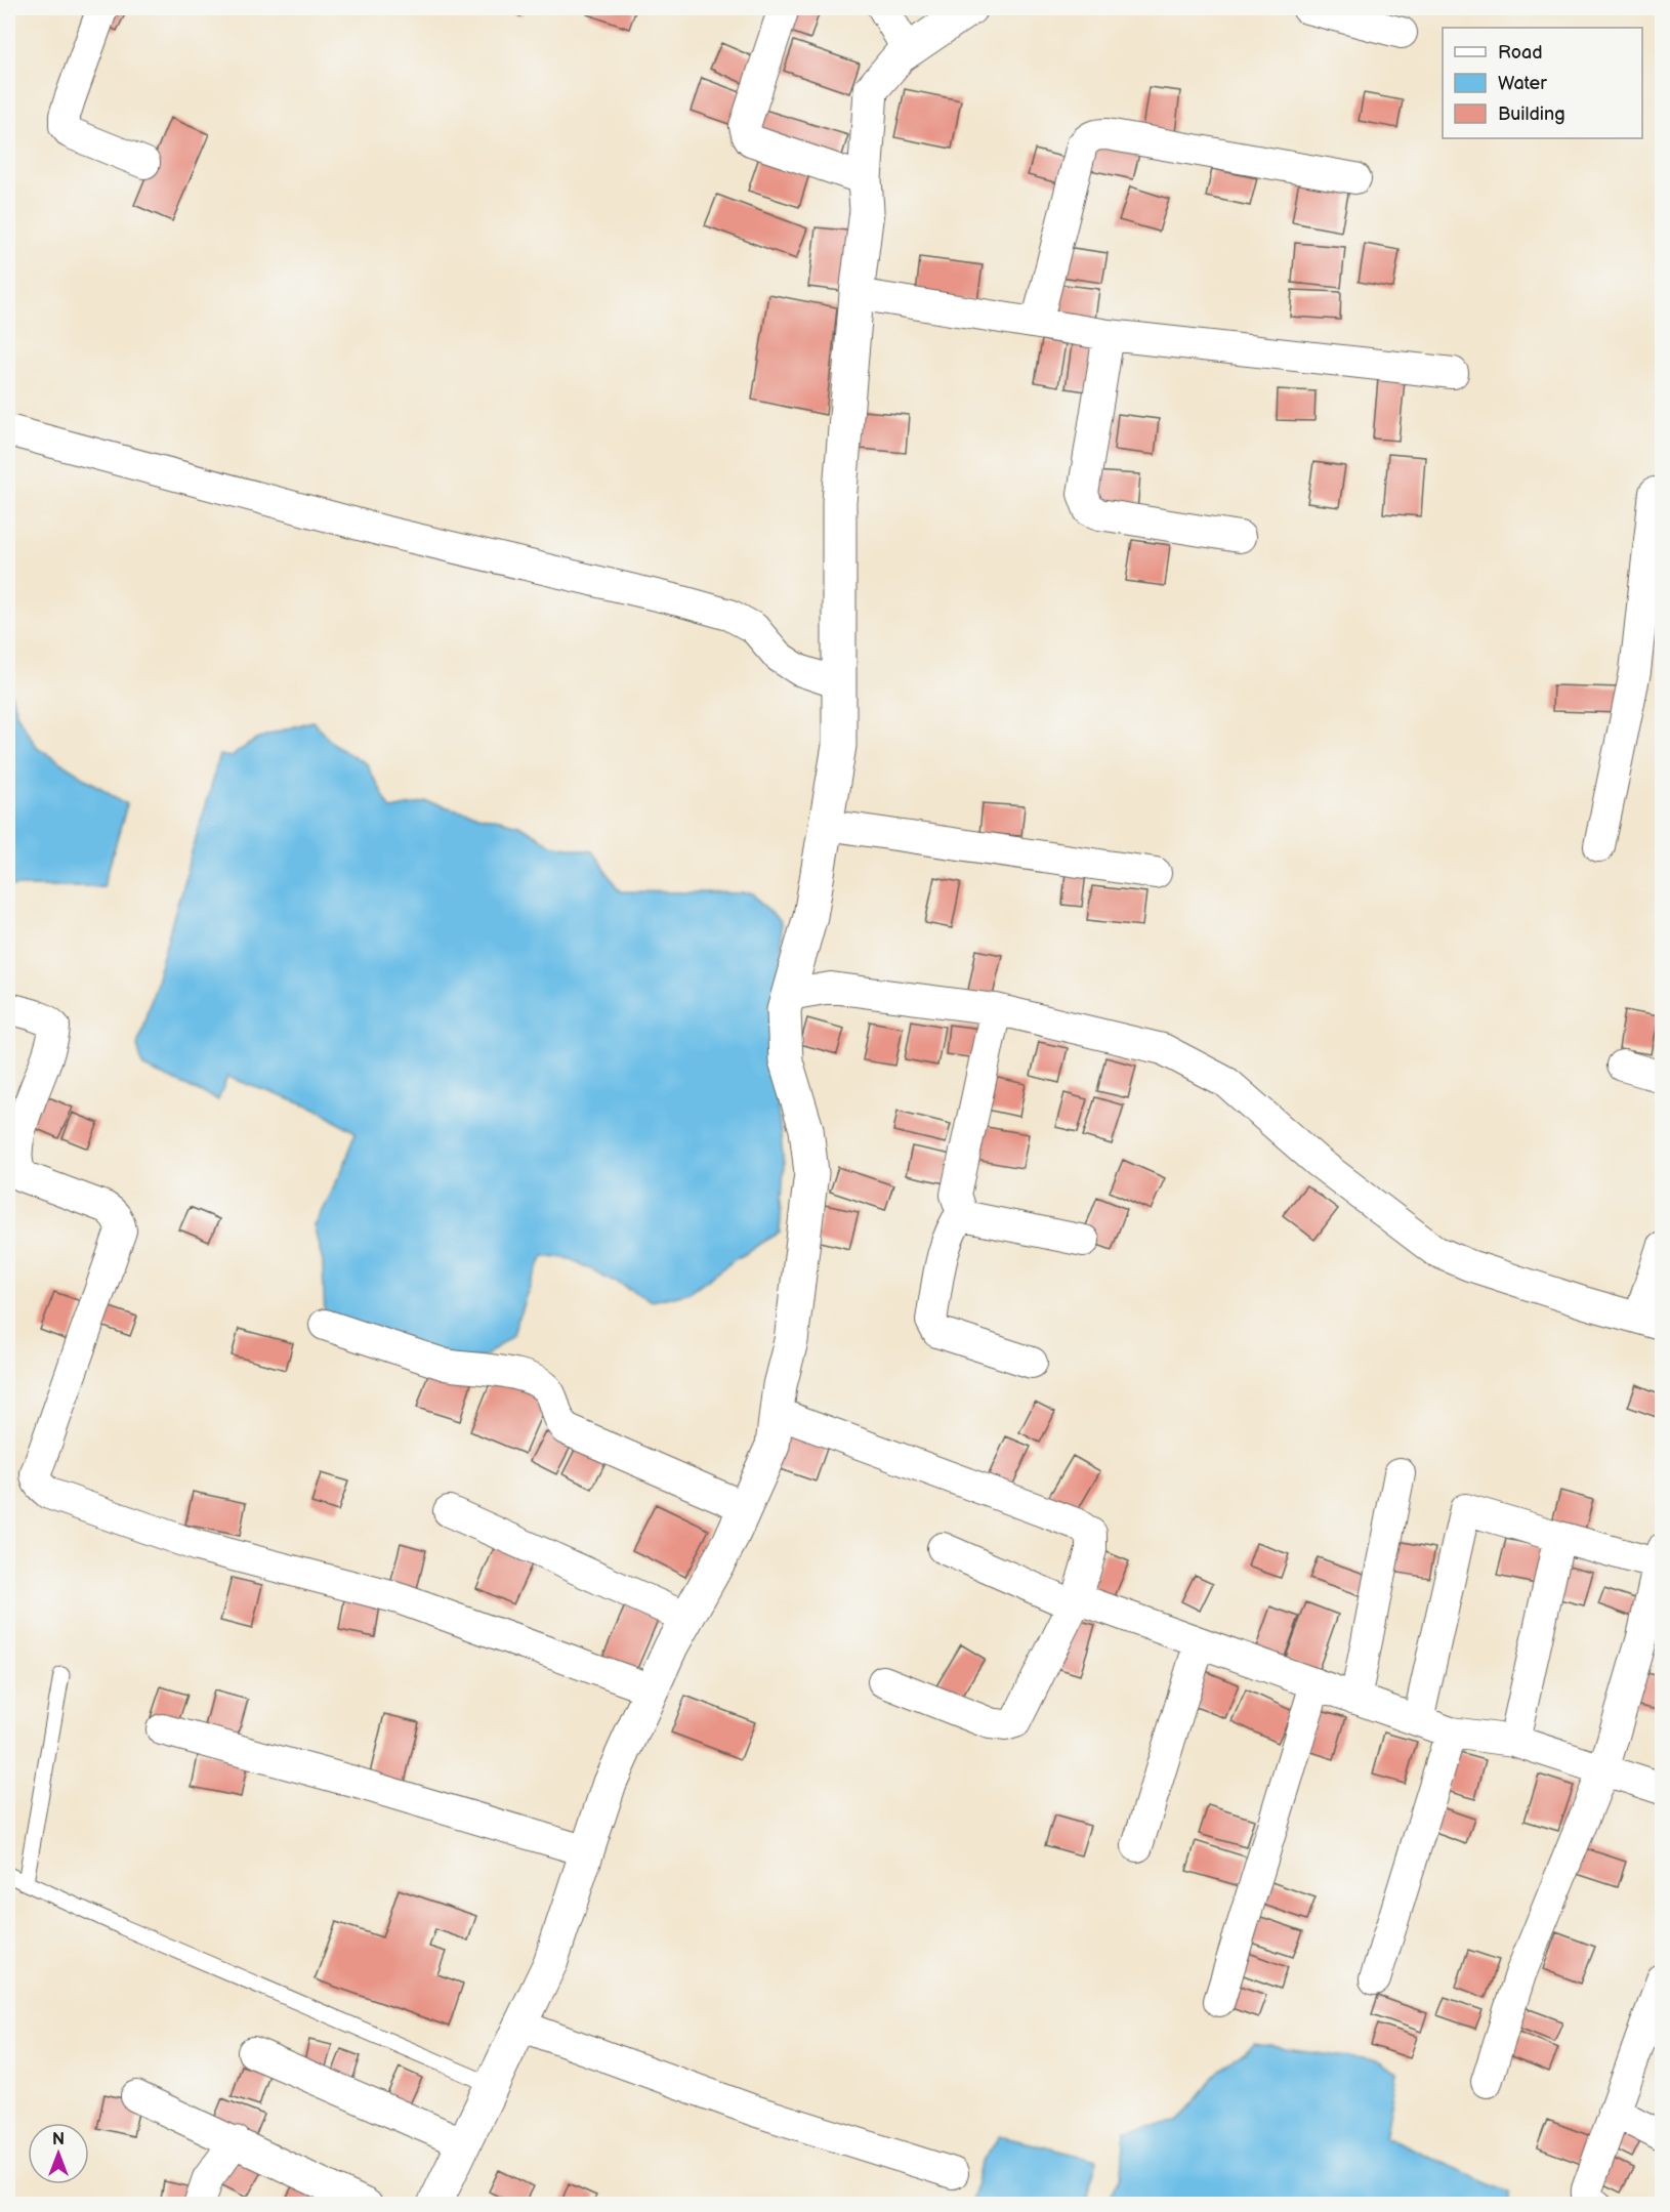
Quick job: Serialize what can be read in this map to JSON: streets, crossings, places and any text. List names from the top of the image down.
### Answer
{
  "legend": ["Road", "Water", "Building"],
  "north": "top"
}
